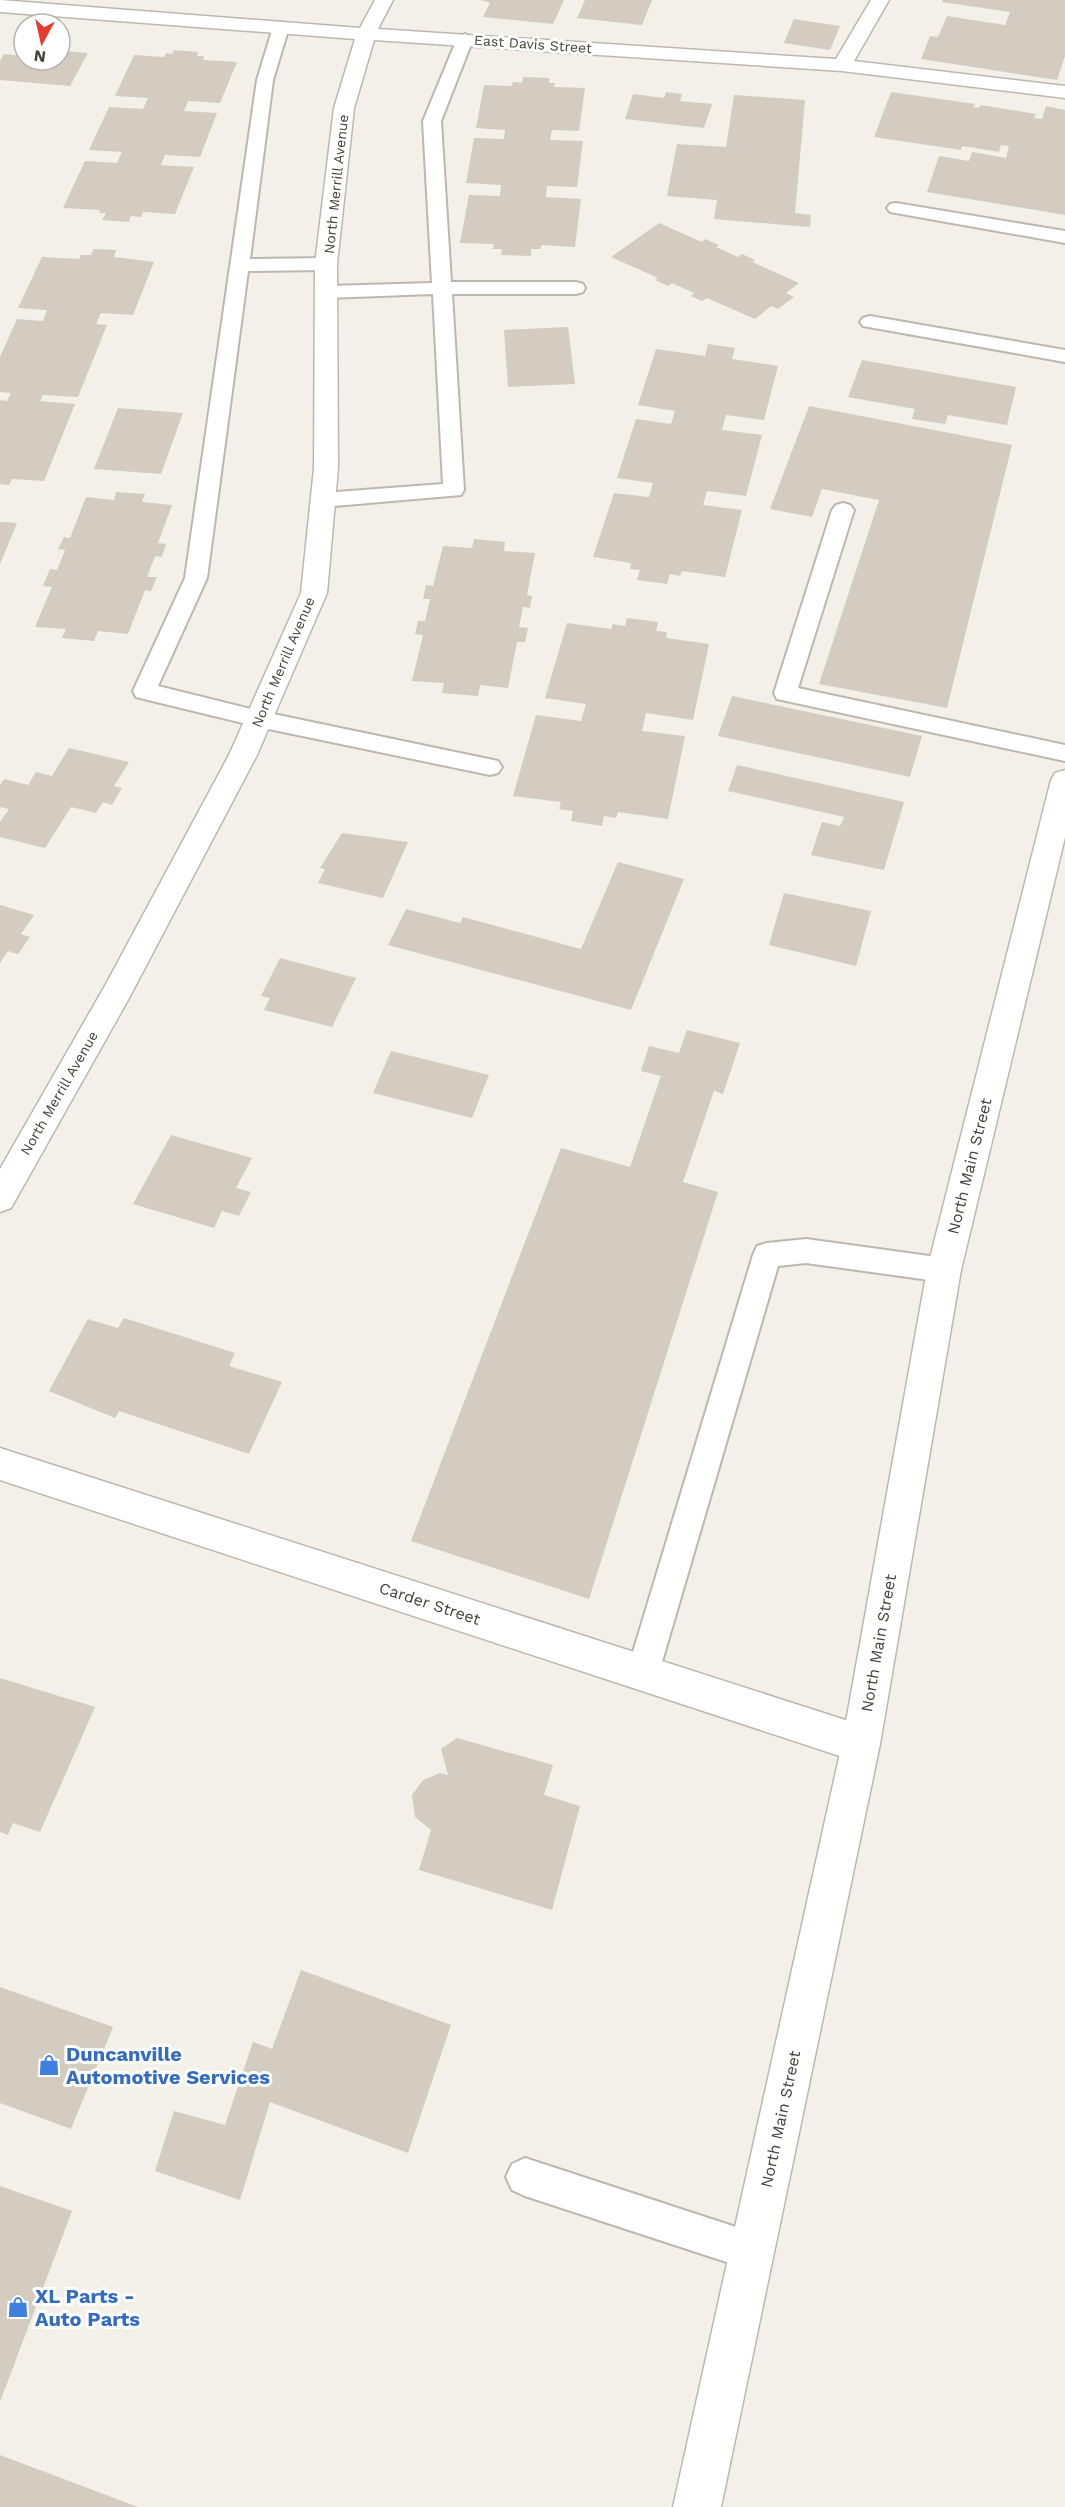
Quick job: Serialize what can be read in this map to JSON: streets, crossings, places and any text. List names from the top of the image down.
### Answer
{
  "streets": {
    "street": [
      "East Davis Street",
      "North Merrill Avenue",
      "North Main Street",
      "Carder Street"
    ]
  },
  "crossings": [
    ["East Davis Street", "North Merrill Avenue"],
    ["North Main Street", "Carder Street"]
  ],
  "places": {
    "shop": ["Duncanville Automotive Services", "XL Parts - Auto Parts"]
  },
  "north": "bottom"
}
